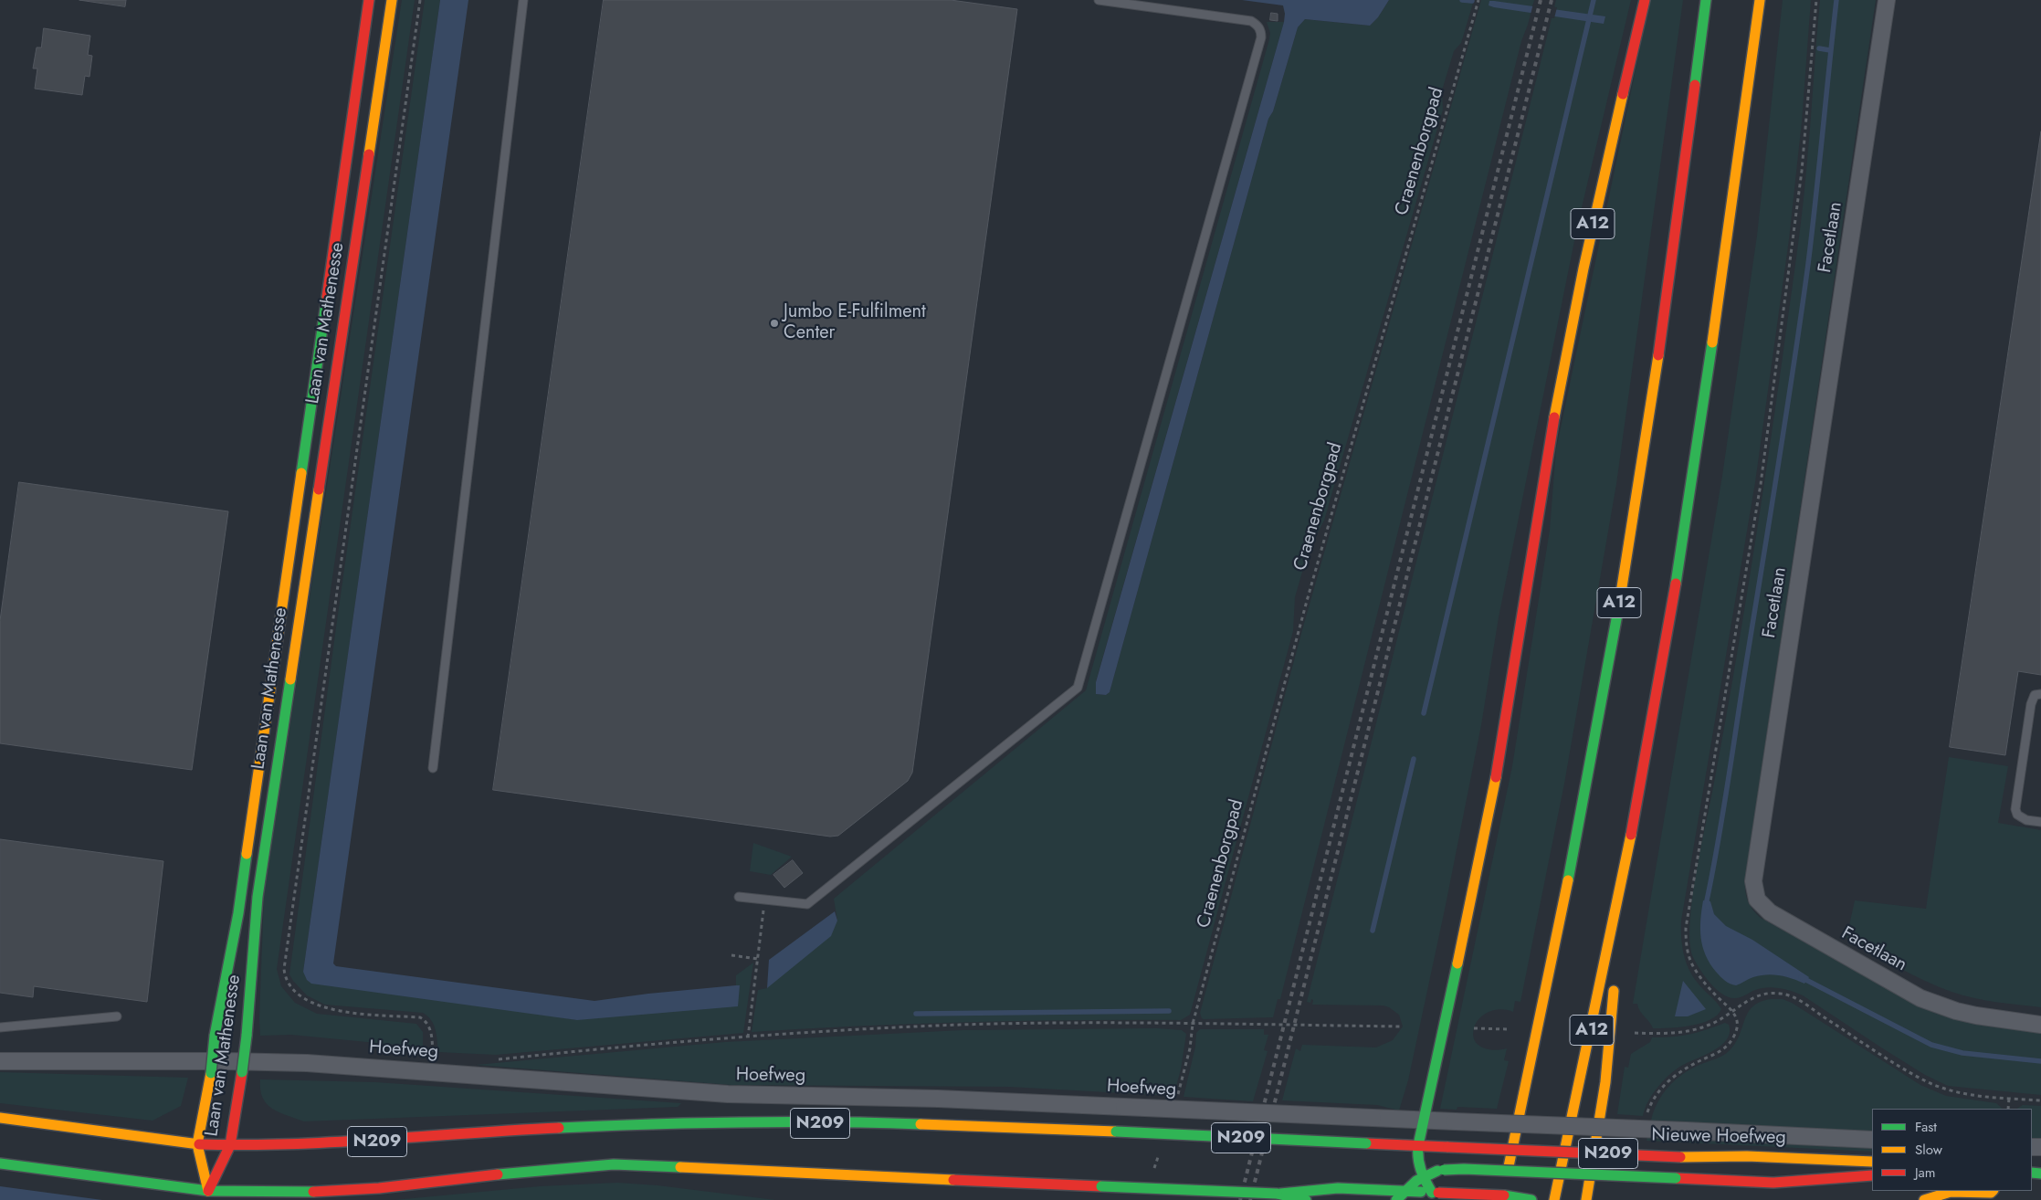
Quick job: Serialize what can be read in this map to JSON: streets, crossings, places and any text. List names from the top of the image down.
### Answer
{
  "streets": {
    "main road": [
      "A12",
      "Laan van Mathenesse",
      "N209",
      "Nieuwe Hoefweg"
    ],
    "street": ["Facetlaan", "Hoefweg"],
    "path": ["Craenenborgpad"]
  },
  "crossings": [
    ["Craenenborgpad", "Hoefweg"],
    ["A12", "Hoefweg"],
    ["Laan van Mathenesse", "N209"],
    ["Hoefweg", "Nieuwe Hoefweg"],
    ["N209", "Nieuwe Hoefweg"]
  ],
  "places": ["Jumbo E-Fulfilment Center"],
  "legend": ["Fast", "Slow", "Jam"]
}
